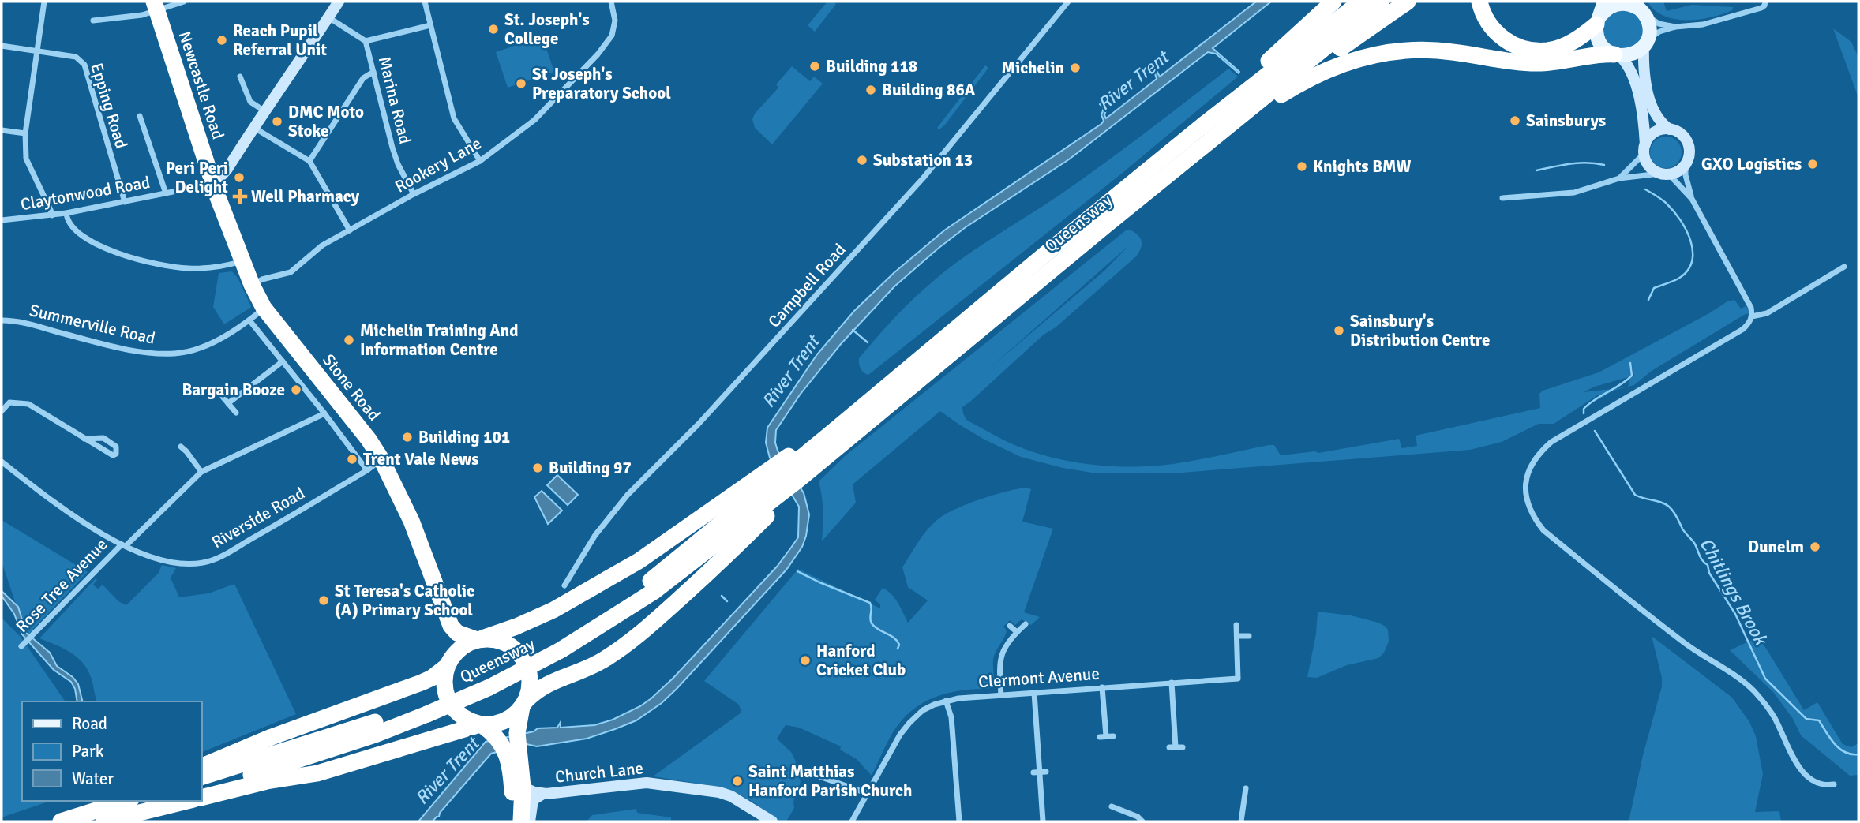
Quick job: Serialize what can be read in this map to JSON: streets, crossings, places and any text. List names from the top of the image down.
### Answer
{
  "streets": {
    "highway": ["Newcastle Road", "Queensway", "Stone Road"],
    "street": [
      "Marina Road",
      "Epping Road",
      "Rookery Lane",
      "Claytonwood Road",
      "Campbell Road",
      "Summerville Road",
      "Riverside Road",
      "Rose Tree Avenue",
      "Clermont Avenue",
      "Church Lane"
    ]
  },
  "crossings": [
    ["Newcastle Road", "Stone Road"],
    ["Marina Road", "Rookery Lane"],
    ["Epping Road", "Claytonwood Road"],
    ["Rookery Lane", "Stone Road"],
    ["Summerville Road", "Stone Road"],
    ["Stone Road", "Riverside Road"],
    ["Riverside Road", "Rose Tree Avenue"]
  ],
  "water": ["River Trent", "Chitlings Brook"],
  "places": {
    "other": [
      "St. Joseph's College",
      "Reach Pupil Referral Unit",
      "Building 118",
      "Michelin",
      "St Joseph's Preparatory School",
      "Building 86A",
      "Sainsburys",
      "DMC Moto Stoke",
      "Substation 13",
      "GXO Logistics",
      "Knights BMW",
      "Peri Peri Delight",
      "Sainsbury's Distribution Centre",
      "Michelin Training And Information Centre",
      "Bargain Booze",
      "Building 101",
      "Trent Vale News",
      "Building 97",
      "Dunelm",
      "St Teresa's Catholic (A) Primary School",
      "Hanford Cricket Club",
      "Saint Matthias Hanford Parish Church"
    ],
    "health": ["Well Pharmacy"]
  },
  "legend": ["Road", "Park", "Water"]
}
